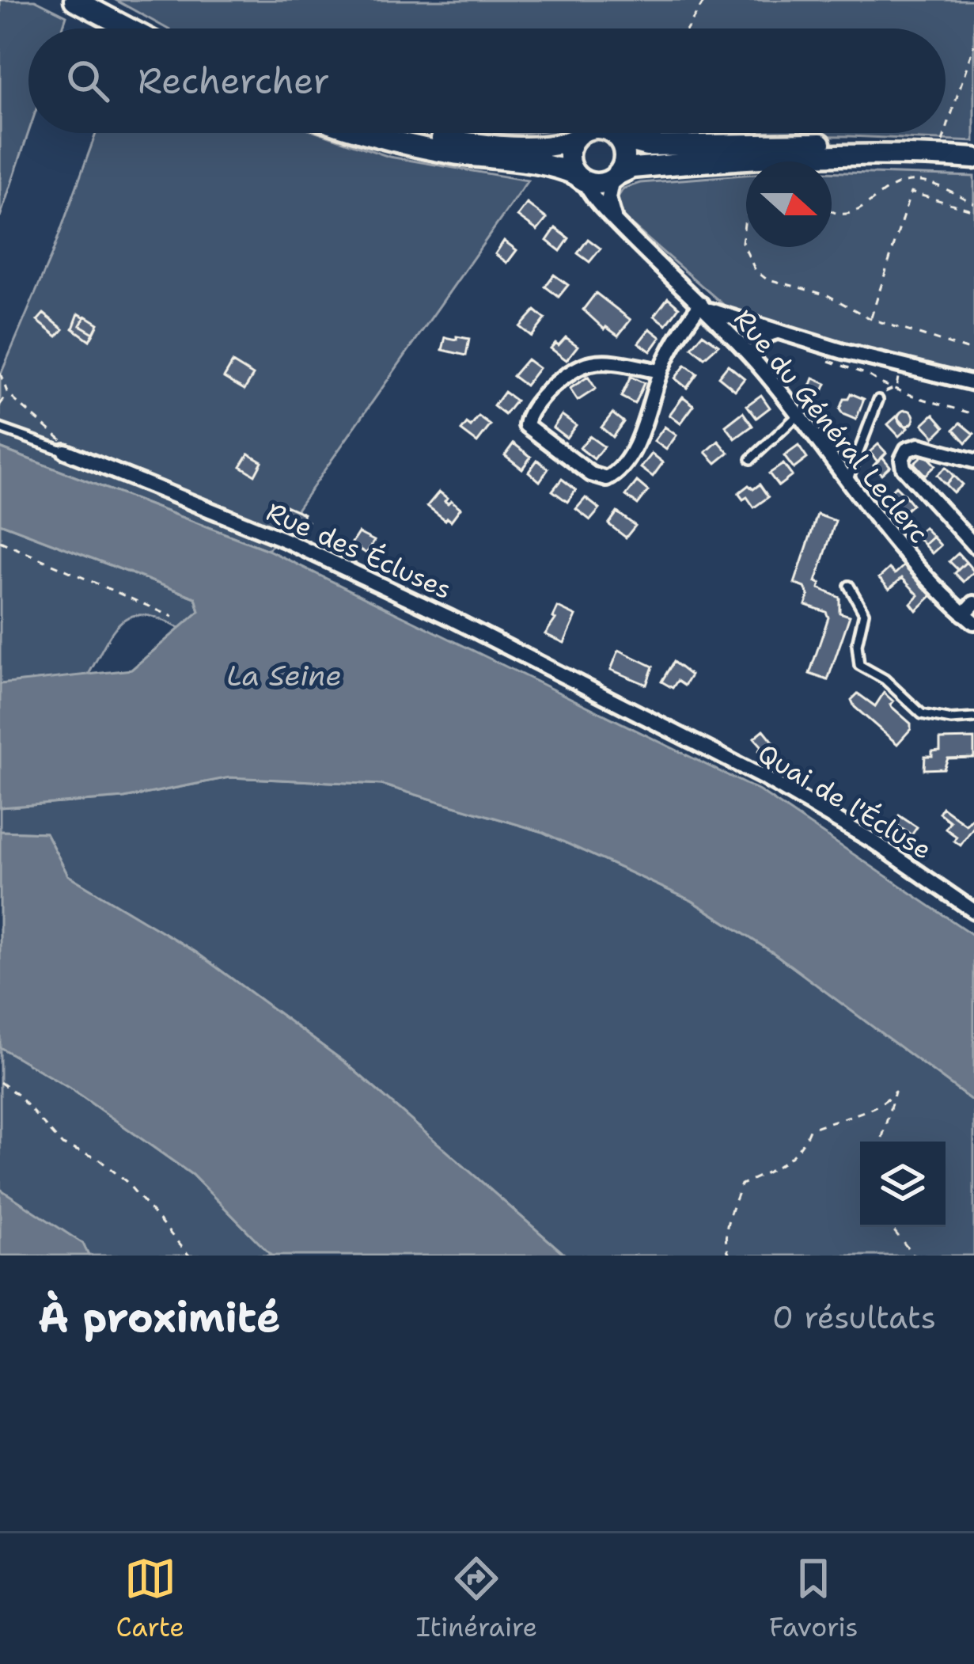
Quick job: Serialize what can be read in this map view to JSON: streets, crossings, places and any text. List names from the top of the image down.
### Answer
{
  "streets": {
    "street": ["Rue du Général Leclerc", "Rue des Écluses", "Quai de l'Écluse"]
  },
  "crossings": [
    ["Rue des Écluses", "Quai de l'Écluse"]
  ],
  "water": ["La Seine"],
  "north": "right",
  "page": {
    "search": "Rechercher",
    "heading": ["À proximité", "0 résultats"],
    "nav": ["Carte", "Itinéraire", "Favoris"]
  }
}
